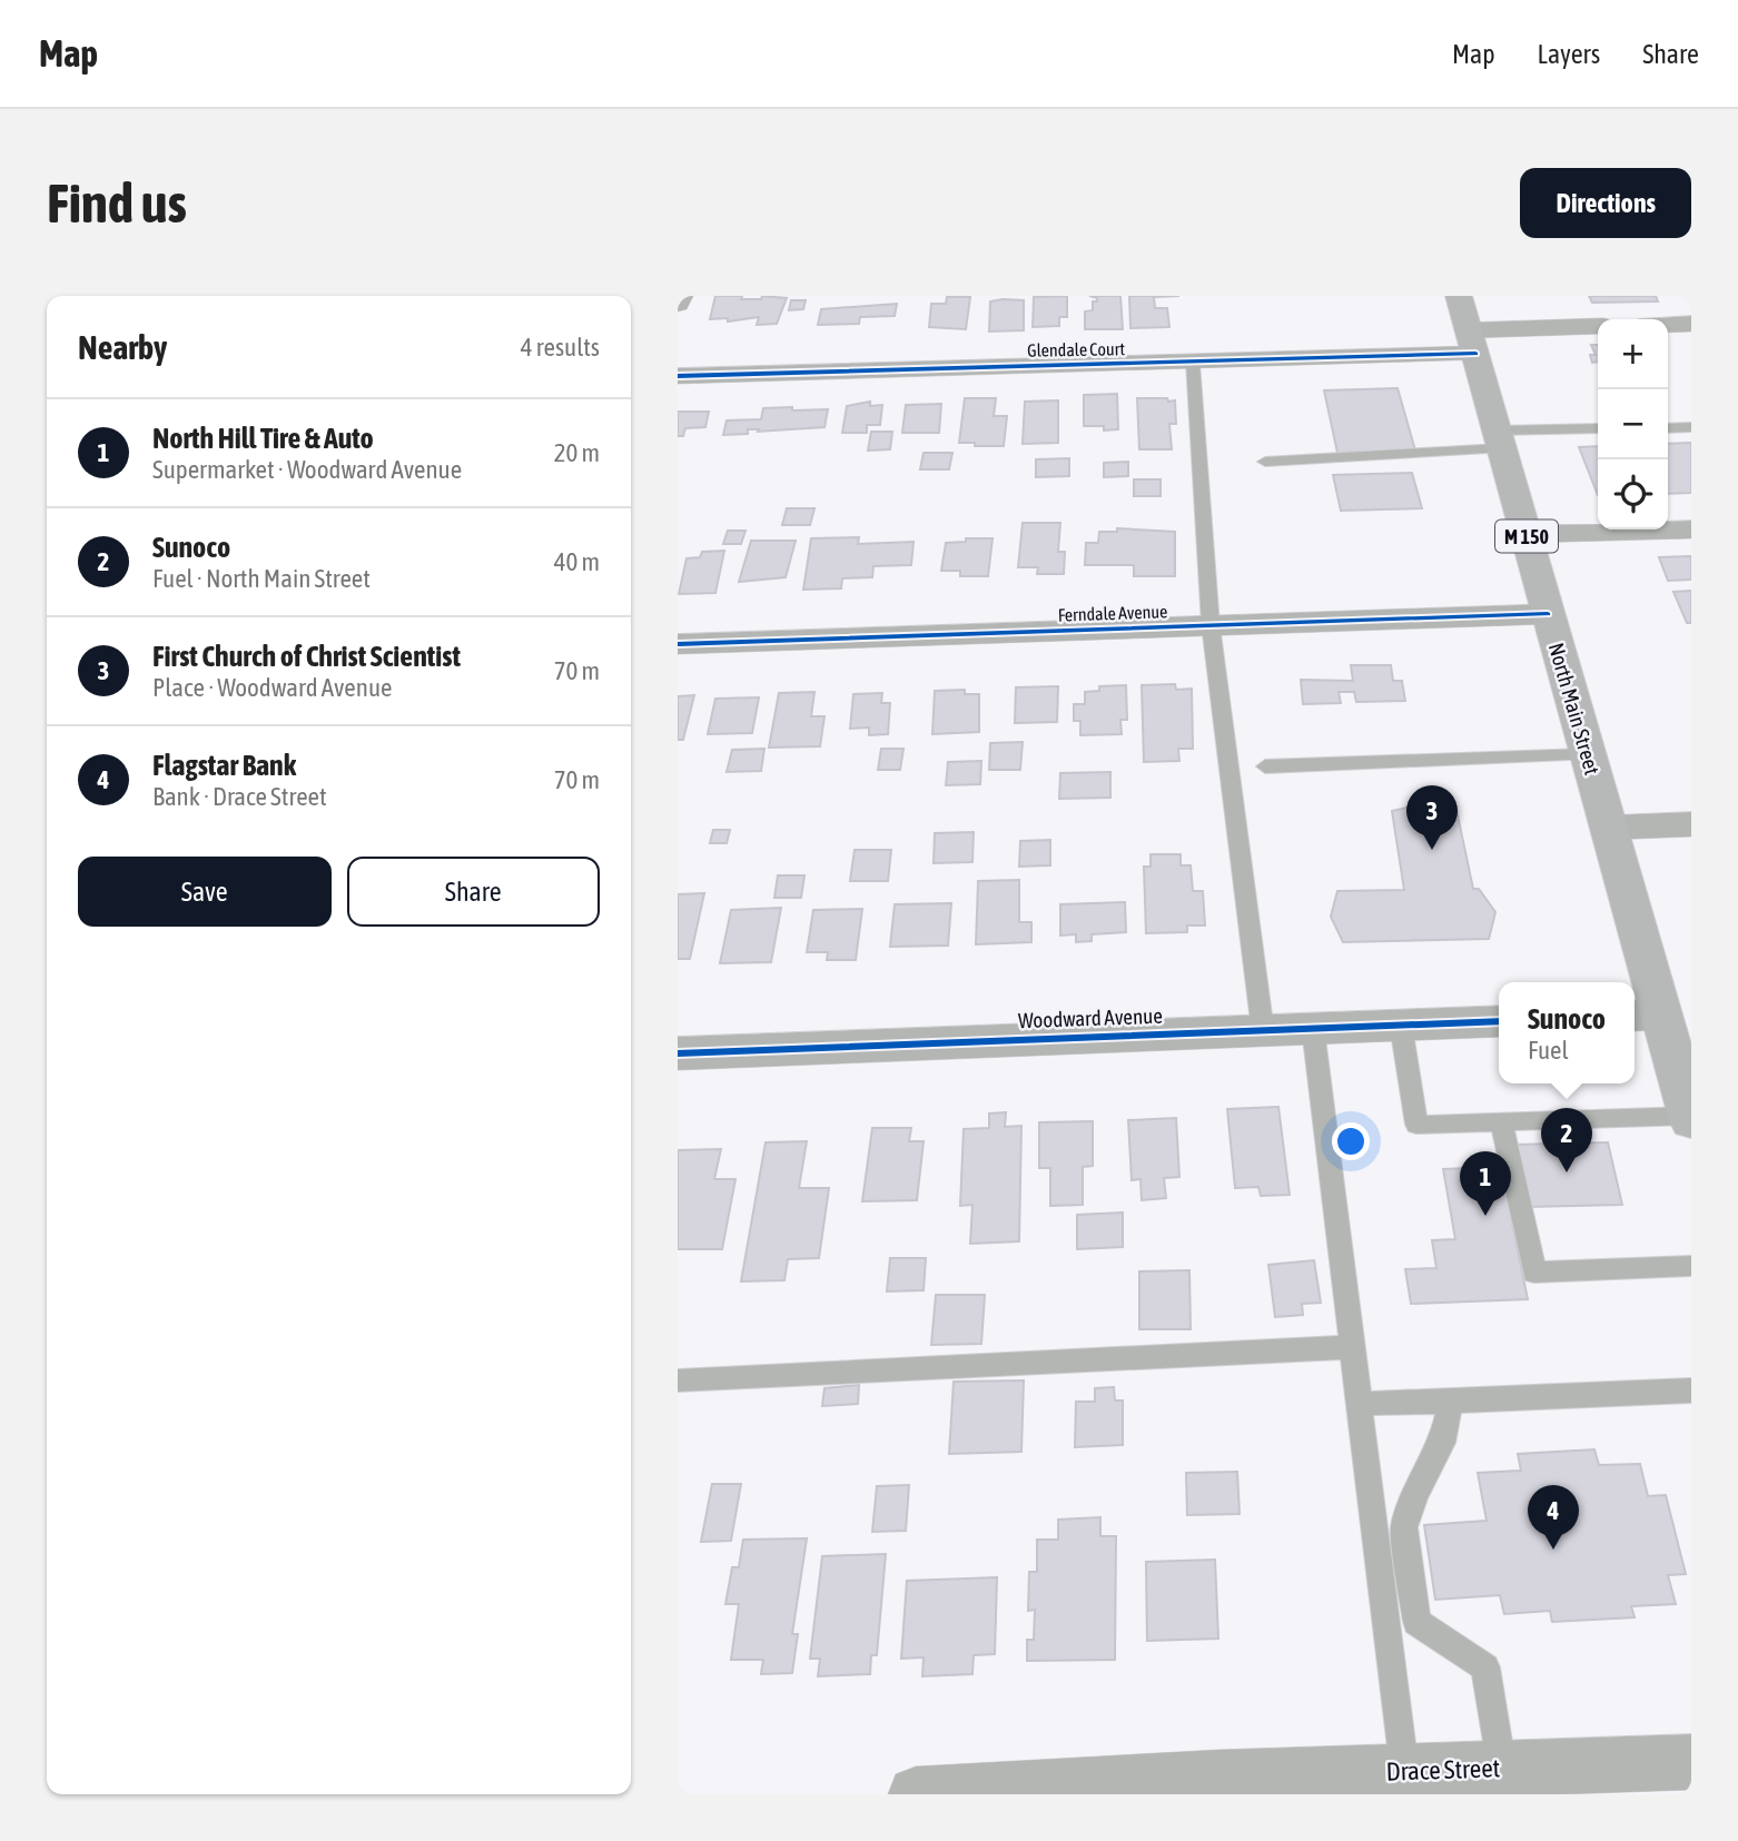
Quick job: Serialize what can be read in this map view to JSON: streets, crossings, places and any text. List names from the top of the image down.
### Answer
{
  "streets": {
    "main road": ["M 150", "North Main Street"],
    "street": [
      "Glendale Court",
      "Ferndale Avenue",
      "Woodward Avenue",
      "Drace Street"
    ]
  },
  "crossings": [
    ["Glendale Court", "North Main Street"],
    ["Ferndale Avenue", "North Main Street"]
  ],
  "page": {
    "header": "Map",
    "nav": ["Map", "Layers", "Share"],
    "buttons": [
      "Directions",
      ["Save", "Share"]
    ],
    "title": "Find us",
    "heading": ["Nearby", "4 results"],
    "map_buttons": ["+", "−"],
    "list": [
      {
        "mark": "1",
        "name": "North Hill Tire & Auto",
        "note": "Supermarket · Woodward Avenue",
        "value": "20 m"
      },
      {
        "mark": "2",
        "name": "Sunoco",
        "note": "Fuel · North Main Street",
        "value": "40 m"
      },
      {
        "mark": "3",
        "name": "First Church of Christ Scientist",
        "note": "Place · Woodward Avenue",
        "value": "70 m"
      },
      {
        "mark": "4",
        "name": "Flagstar Bank",
        "note": "Bank · Drace Street",
        "value": "70 m"
      }
    ],
    "pins": [
      "3",
      "2",
      "1",
      "4"
    ],
    "popup": ["Sunoco", "Fuel"]
  }
}
